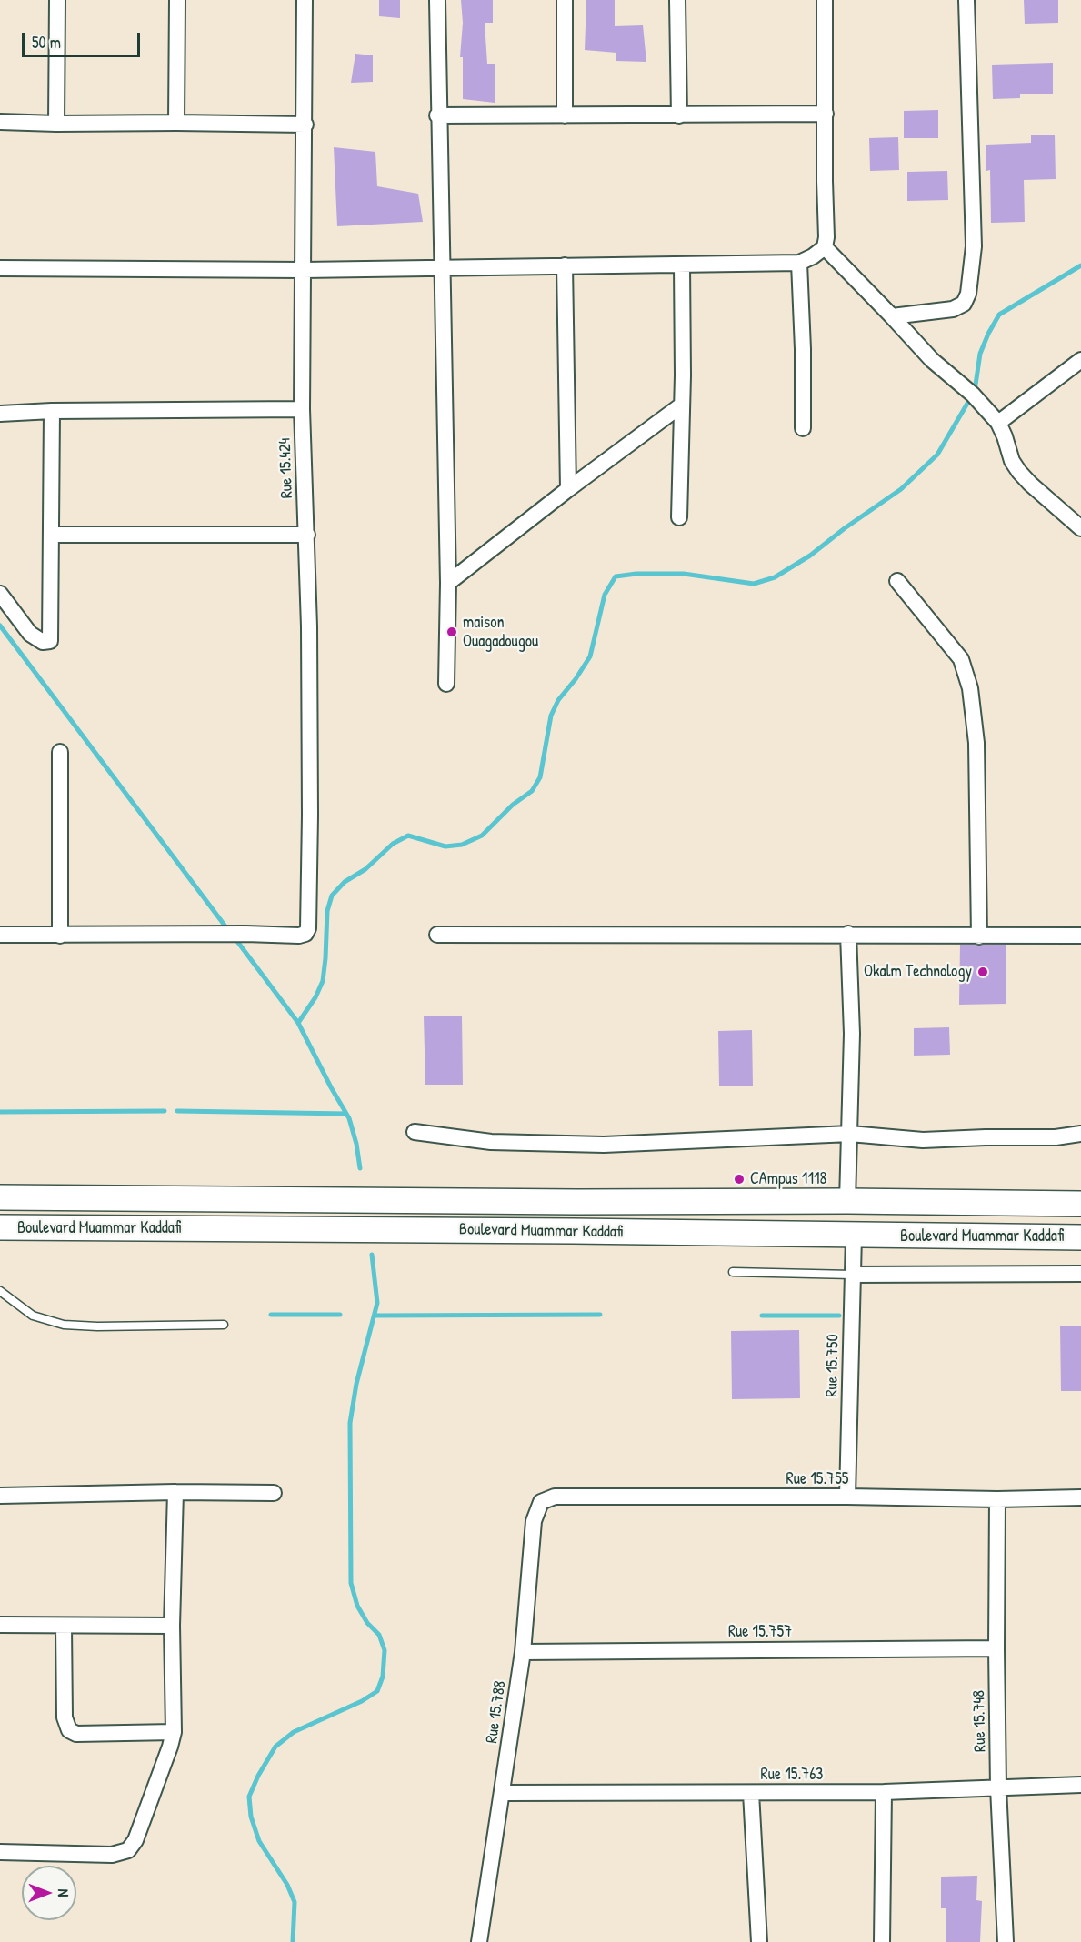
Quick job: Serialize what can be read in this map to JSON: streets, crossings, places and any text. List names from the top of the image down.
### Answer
{
  "streets": {
    "main road": ["Boulevard Muammar Kaddafi"],
    "street": [
      "Rue 15.424",
      "Rue 15.750",
      "Rue 15.755",
      "Rue 15.757",
      "Rue 15.788",
      "Rue 15.748",
      "Rue 15.763"
    ]
  },
  "crossings": [
    ["Boulevard Muammar Kaddafi", "Rue 15.750"],
    ["Rue 15.750", "Rue 15.755"],
    ["Rue 15.755", "Rue 15.788"],
    ["Rue 15.755", "Rue 15.748"],
    ["Rue 15.757", "Rue 15.788"],
    ["Rue 15.757", "Rue 15.748"],
    ["Rue 15.788", "Rue 15.763"],
    ["Rue 15.748", "Rue 15.763"]
  ],
  "places": ["maison Ouagadougou", "Okalm Technology", "CAmpus 1118"],
  "scale_bar": "50 m",
  "north": "right"
}
